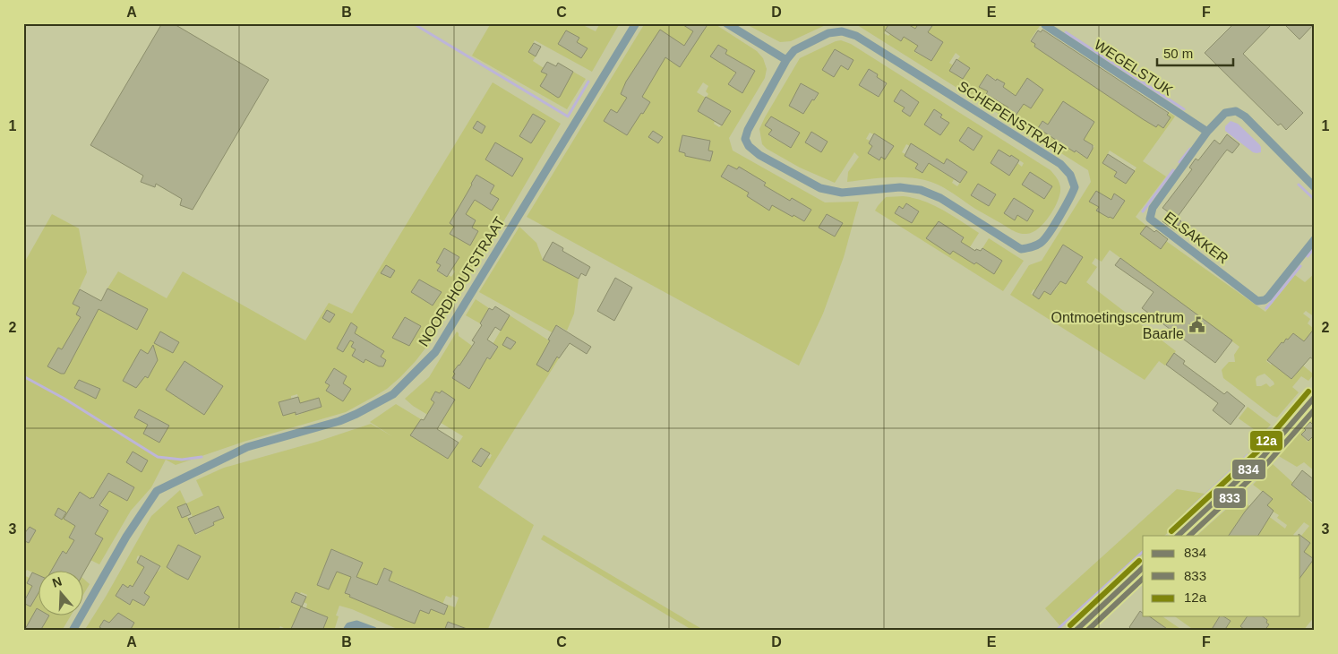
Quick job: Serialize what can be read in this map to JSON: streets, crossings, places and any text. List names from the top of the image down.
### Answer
{
  "streets": {
    "street": [
      "WEGELSTUK",
      "SCHEPENSTRAAT",
      "ELSAKKER",
      "NOORDHOUTSTRAAT"
    ]
  },
  "crossings": [
    ["WEGELSTUK", "ELSAKKER"]
  ],
  "places": {
    "public building": ["Ontmoetingscentrum Baarle"]
  },
  "lines": ["transit line 12a", "transit line 834", "transit line 833"],
  "legend": ["834", "833", "12a"],
  "scale_bar": "50 m",
  "north": "top",
  "grid": {
    "columns": [
      "A",
      "B",
      "C",
      "D",
      "E",
      "F"
    ],
    "rows": ["1", "2", "3"]
  }
}
